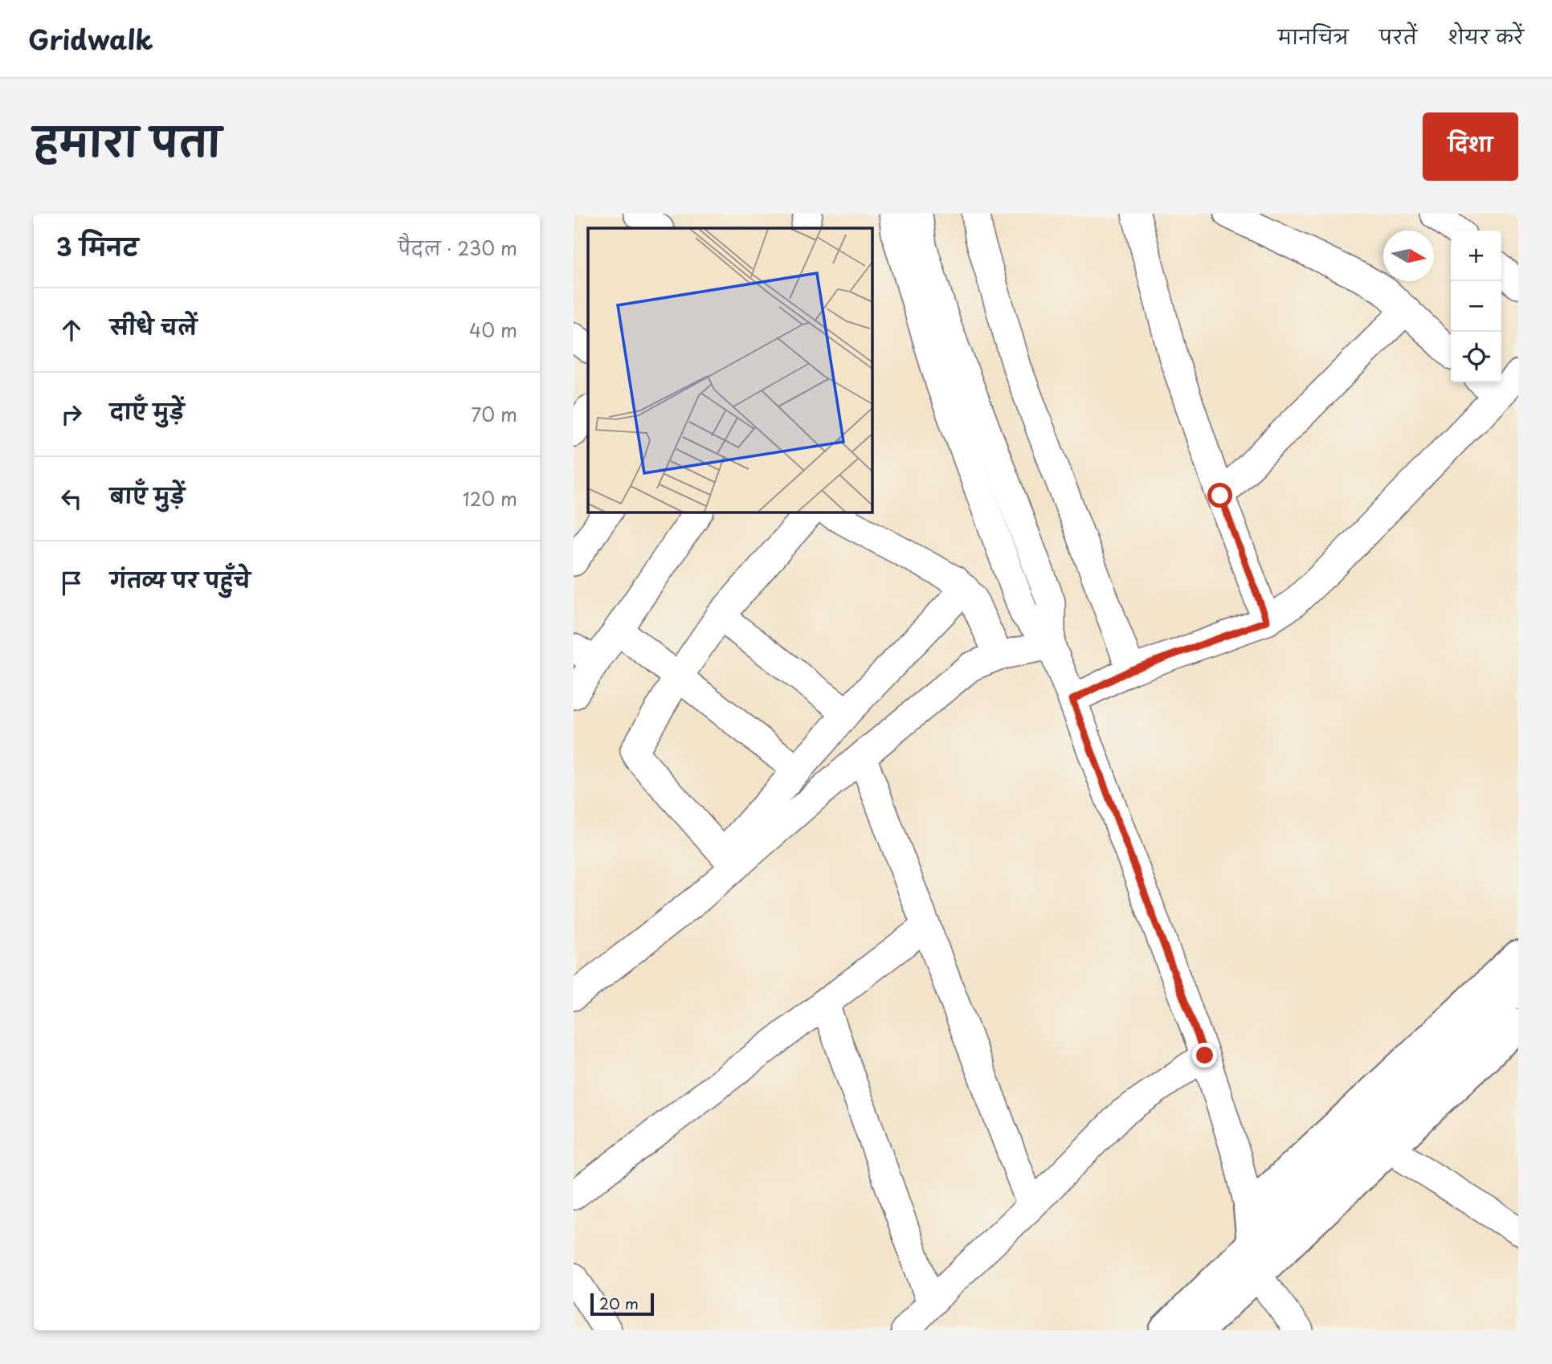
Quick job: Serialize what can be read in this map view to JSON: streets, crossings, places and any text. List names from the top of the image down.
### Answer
{
  "scale_bar": "20 m",
  "north": "right",
  "page": {
    "header": "Gridwalk",
    "nav": ["मानचित्र", "परतें", "शेयर करें"],
    "title": "हमारा पता",
    "buttons": "दिशा",
    "heading": ["3 मिनट", "पैदल · 230 m"],
    "map_buttons": ["+", "−"],
    "list": [
      ["सीधे चलें", "40 m"],
      ["दाएँ मुड़ें", "70 m"],
      ["बाएँ मुड़ें", "120 m"],
      "गंतव्य पर पहुँचे"
    ],
    "scale": "20 m"
  }
}
